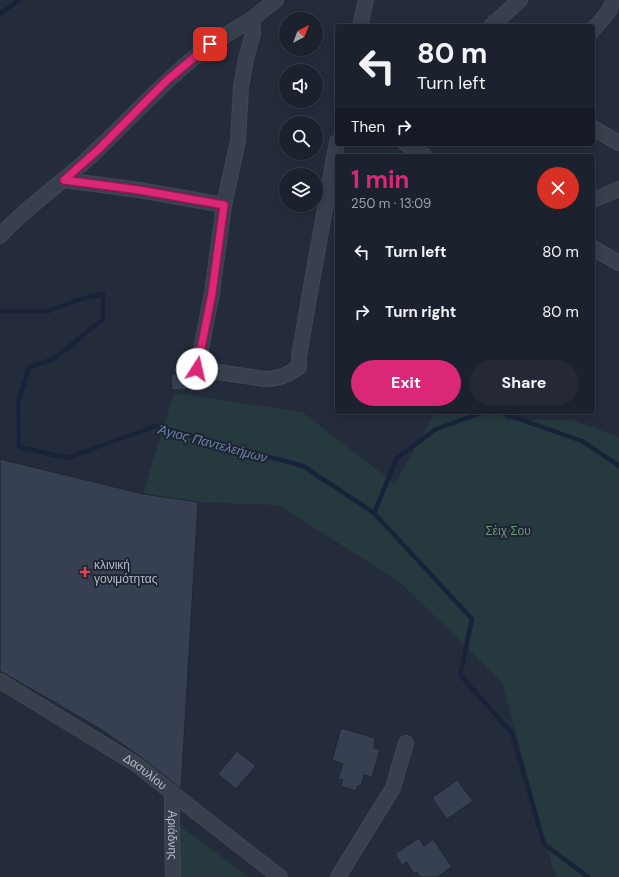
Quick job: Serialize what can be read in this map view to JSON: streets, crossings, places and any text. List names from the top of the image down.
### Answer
{
  "streets": {
    "street": ["Δασυλίου", "Αριάδνης"]
  },
  "crossings": [
    ["Δασυλίου", "Αριάδνης"]
  ],
  "water": ["Άγιος Παντελεήμων"],
  "parks": ["Σέιχ Σου"],
  "places": {
    "health": ["κλινική γονιμότητας"]
  },
  "north": "top right",
  "page": {
    "turn": ["80 m", "Turn left"],
    "then": "Then",
    "heading": ["1 min", "250 m · 13:09"],
    "list": [
      {
        "name": "Turn left",
        "value": "80 m"
      },
      {
        "name": "Turn right",
        "value": "80 m"
      }
    ],
    "buttons": ["Exit", "Share"]
  }
}
